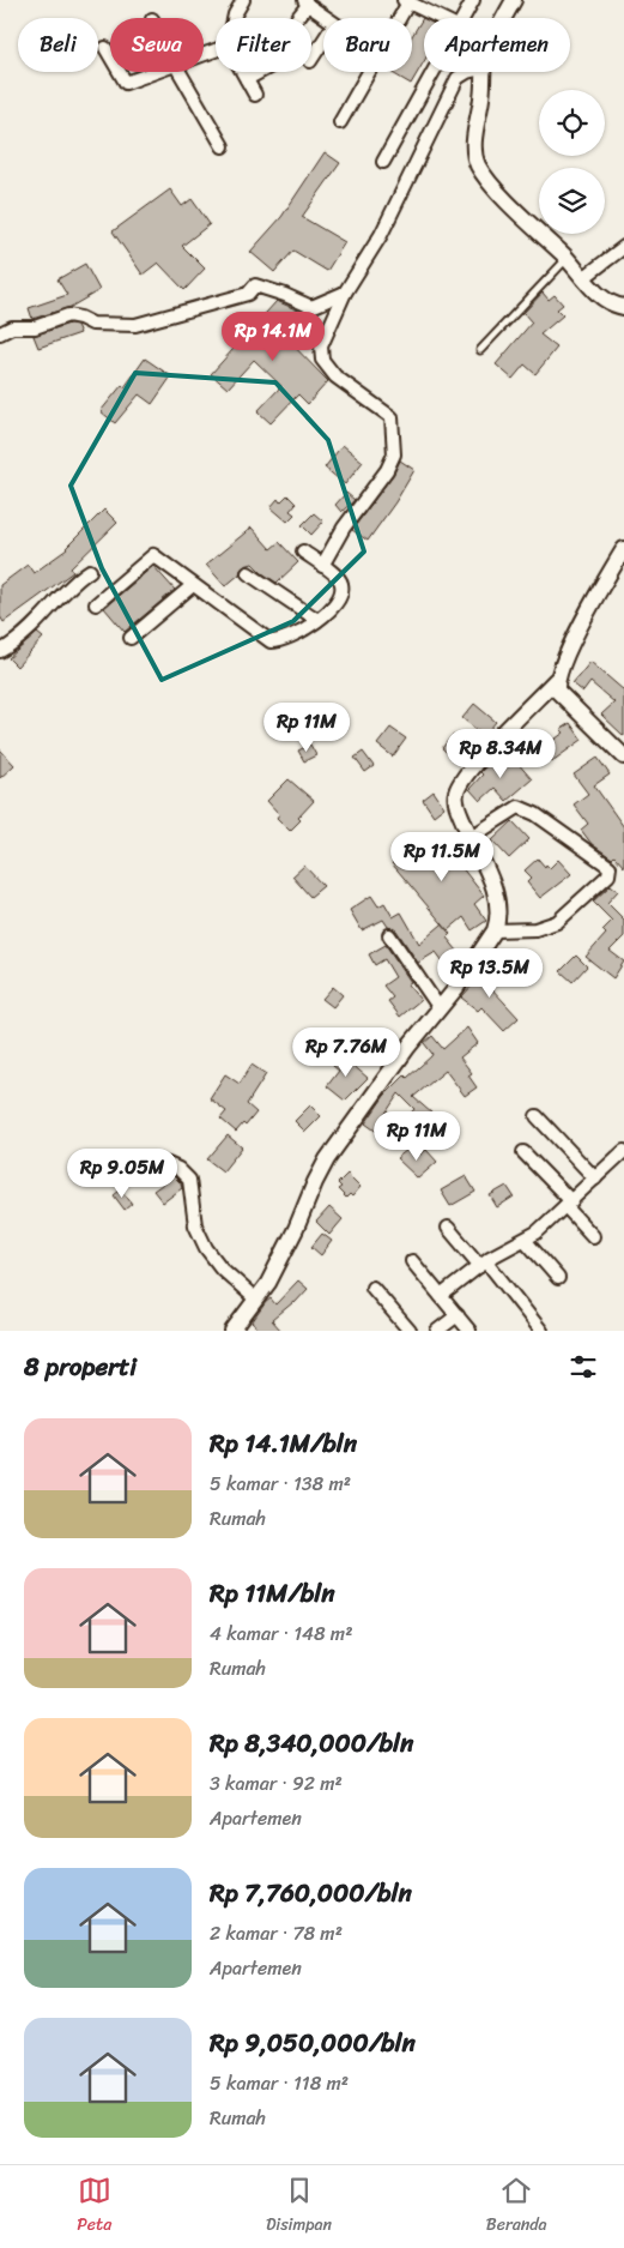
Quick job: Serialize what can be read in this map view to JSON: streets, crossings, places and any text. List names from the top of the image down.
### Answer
{
  "page": {
    "chip": [
      "Beli",
      "Sewa",
      "Filter",
      "Baru",
      "Apartemen"
    ],
    "price": [
      "Rp 14.1M",
      "Rp 11M",
      "Rp 8.34M",
      "Rp 11.5M",
      "Rp 13.5M",
      "Rp 7.76M",
      "Rp 11M",
      "Rp 9.05M"
    ],
    "heading": "8 properti",
    "list": [
      {
        "name": "Rp 14.1M/bln",
        "note": "5 kamar · 138 m² · Rumah"
      },
      {
        "name": "Rp 11M/bln",
        "note": "4 kamar · 148 m² · Rumah"
      },
      {
        "name": "Rp 8,340,000/bln",
        "note": "3 kamar · 92 m² · Apartemen"
      },
      {
        "name": "Rp 7,760,000/bln",
        "note": "2 kamar · 78 m² · Apartemen"
      },
      {
        "name": "Rp 9,050,000/bln",
        "note": "5 kamar · 118 m² · Rumah"
      }
    ],
    "tabs": ["Peta", "Disimpan", "Beranda"]
  }
}
